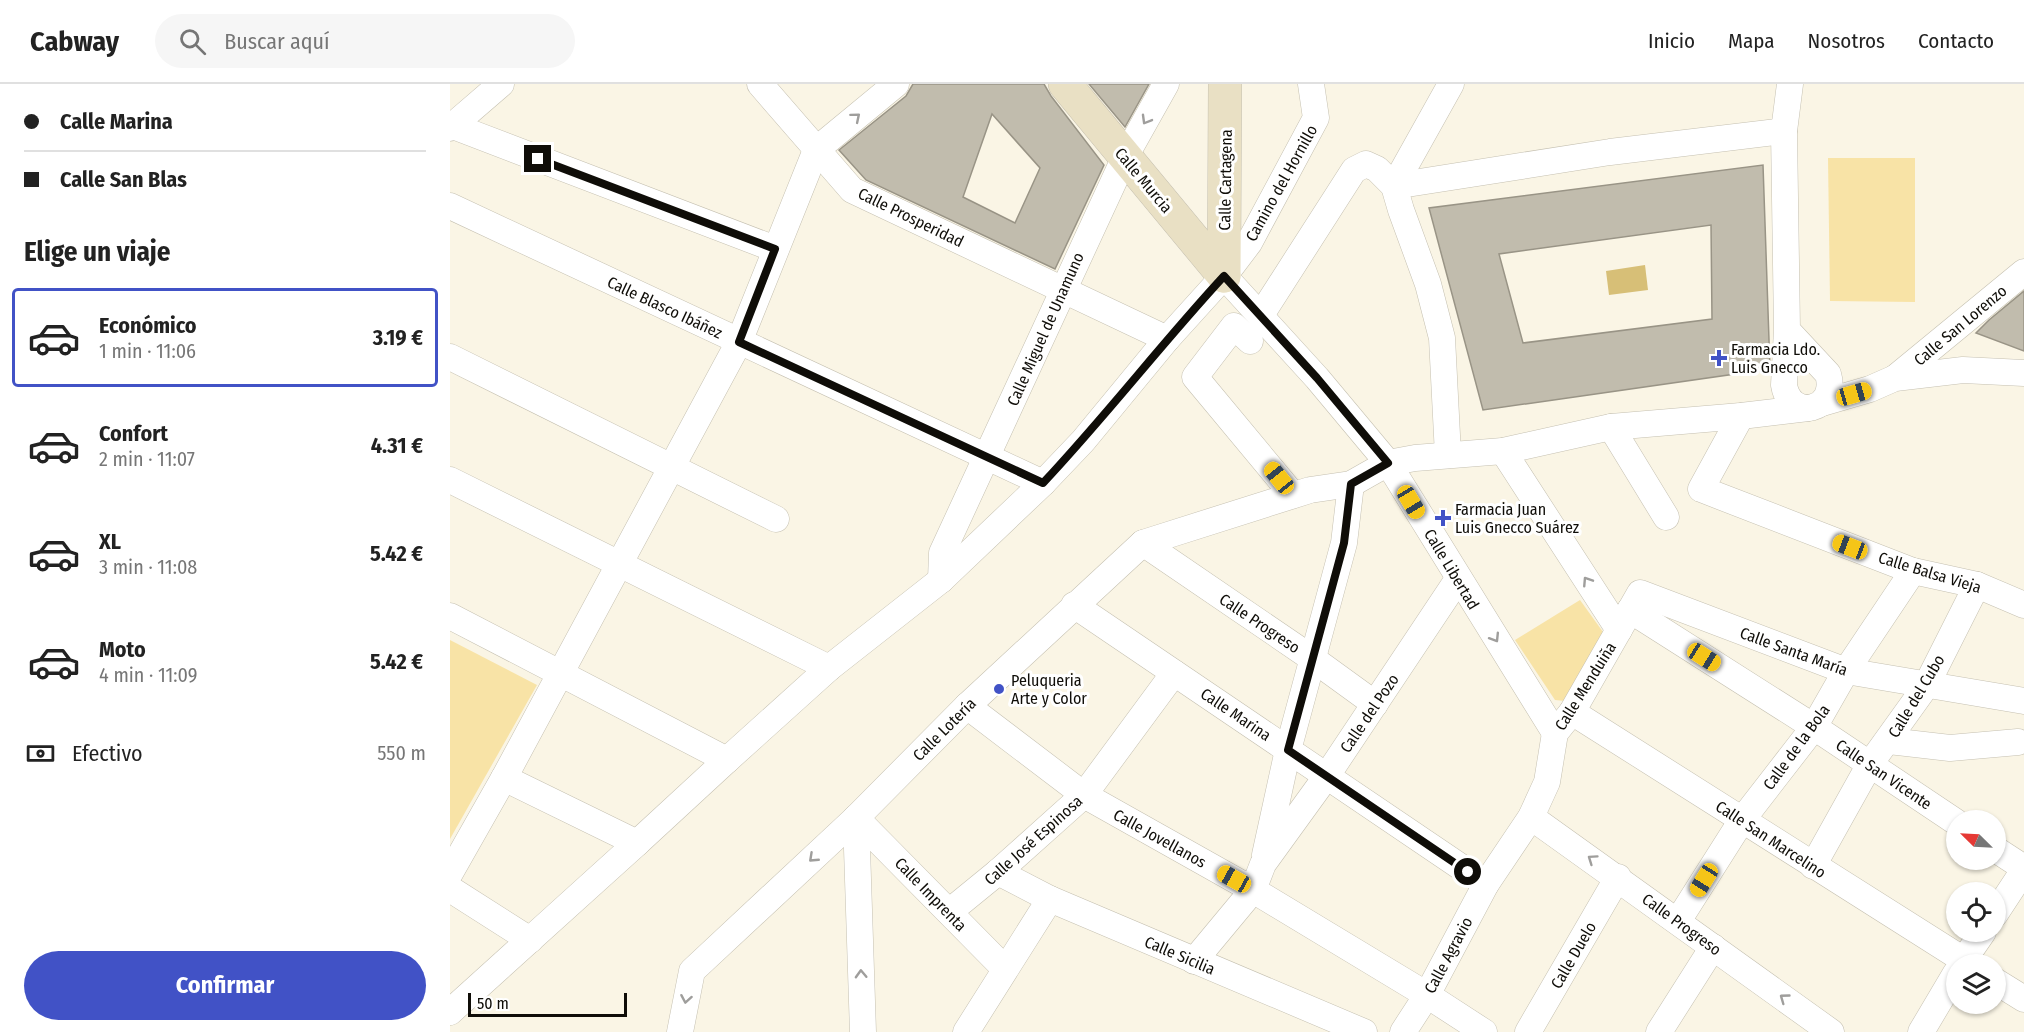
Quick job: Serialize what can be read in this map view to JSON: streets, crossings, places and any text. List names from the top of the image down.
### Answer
{
  "streets": {
    "street": [
      "Calle Murcia",
      "Calle Cartagena",
      "Camino del Hornillo",
      "Calle Prosperidad",
      "Calle Blasco Ibáñez",
      "Calle San Lorenzo",
      "Calle Miguel de Unamuno",
      "Calle Libertad",
      "Calle Balsa Vieja",
      "Calle Progreso",
      "Calle Santa María",
      "Calle Menduiña",
      "Calle del Cubo",
      "Calle del Pozo",
      "Calle Marina",
      "Calle Lotería",
      "Calle de la Bola",
      "Calle San Vicente",
      "Calle Jovellanos",
      "Calle San Marcelino",
      "Calle José Espinosa",
      "Calle Imprenta",
      "Calle Sicilia",
      "Calle Agravio",
      "Calle Duelo"
    ]
  },
  "crossings": [
    ["Calle Murcia", "Calle Cartagena"],
    ["Calle Murcia", "Camino del Hornillo"],
    ["Calle Murcia", "Calle Miguel de Unamuno"],
    ["Calle Murcia", "Calle Libertad"],
    ["Calle Cartagena", "Camino del Hornillo"],
    ["Calle Cartagena", "Calle Libertad"],
    ["Camino del Hornillo", "Calle Prosperidad"],
    ["Camino del Hornillo", "Calle Blasco Ibáñez"],
    ["Camino del Hornillo", "Calle Miguel de Unamuno"],
    ["Camino del Hornillo", "Calle Libertad"],
    ["Calle Prosperidad", "Calle Miguel de Unamuno"],
    ["Calle Blasco Ibáñez", "Calle Miguel de Unamuno"],
    ["Calle Libertad", "Calle Menduiña"],
    ["Calle Libertad", "Calle del Pozo"],
    ["Calle Balsa Vieja", "Calle del Cubo"],
    ["Calle Balsa Vieja", "Calle de la Bola"],
    ["Calle Progreso", "Calle Menduiña"],
    ["Calle Progreso", "Calle del Pozo"],
    ["Calle Progreso", "Calle Lotería"],
    ["Calle Progreso", "Calle de la Bola"],
    ["Calle Progreso", "Calle Agravio"],
    ["Calle Progreso", "Calle Duelo"],
    ["Calle Santa María", "Calle Menduiña"],
    ["Calle Santa María", "Calle del Cubo"],
    ["Calle Santa María", "Calle de la Bola"],
    ["Calle Santa María", "Calle San Vicente"],
    ["Calle Menduiña", "Calle San Vicente"],
    ["Calle Menduiña", "Calle San Marcelino"],
    ["Calle Menduiña", "Calle Agravio"],
    ["Calle del Cubo", "Calle San Vicente"],
    ["Calle del Cubo", "Calle San Marcelino"],
    ["Calle del Pozo", "Calle Marina"],
    ["Calle del Pozo", "Calle Jovellanos"],
    ["Calle del Pozo", "Calle Sicilia"],
    ["Calle Marina", "Calle Lotería"],
    ["Calle Marina", "Calle José Espinosa"],
    ["Calle Marina", "Calle Agravio"],
    ["Calle Lotería", "Calle Jovellanos"],
    ["Calle Lotería", "Calle Imprenta"],
    ["Calle de la Bola", "Calle San Vicente"],
    ["Calle de la Bola", "Calle San Marcelino"],
    ["Calle Jovellanos", "Calle José Espinosa"],
    ["Calle Jovellanos", "Calle Agravio"],
    ["Calle José Espinosa", "Calle Imprenta"],
    ["Calle José Espinosa", "Calle Sicilia"]
  ],
  "one_way": ["Calle Progreso"],
  "places": {
    "health": ["Farmacia Ldo. Luis Gnecco", "Farmacia Juan Luis Gnecco Suárez"],
    "other": ["Peluqueria Arte y Color"]
  },
  "scale_bar": "50 m",
  "north": "top left",
  "page": {
    "header": "Cabway",
    "search": "Buscar aquí",
    "nav": [
      "Inicio",
      "Mapa",
      "Nosotros",
      "Contacto"
    ],
    "banner": ["Calle Marina", "Calle San Blas"],
    "heading": "Elige un viaje",
    "list": [
      {
        "name": "Económico",
        "note": "1 min · 11:06",
        "value": "3.19 €"
      },
      {
        "name": "Confort",
        "note": "2 min · 11:07",
        "value": "4.31 €"
      },
      {
        "name": "XL",
        "note": "3 min · 11:08",
        "value": "5.42 €"
      },
      {
        "name": "Moto",
        "note": "4 min · 11:09",
        "value": "5.42 €"
      }
    ],
    "pay": ["Efectivo", "550 m"],
    "buttons": "Confirmar",
    "scale": "50 m"
  }
}
